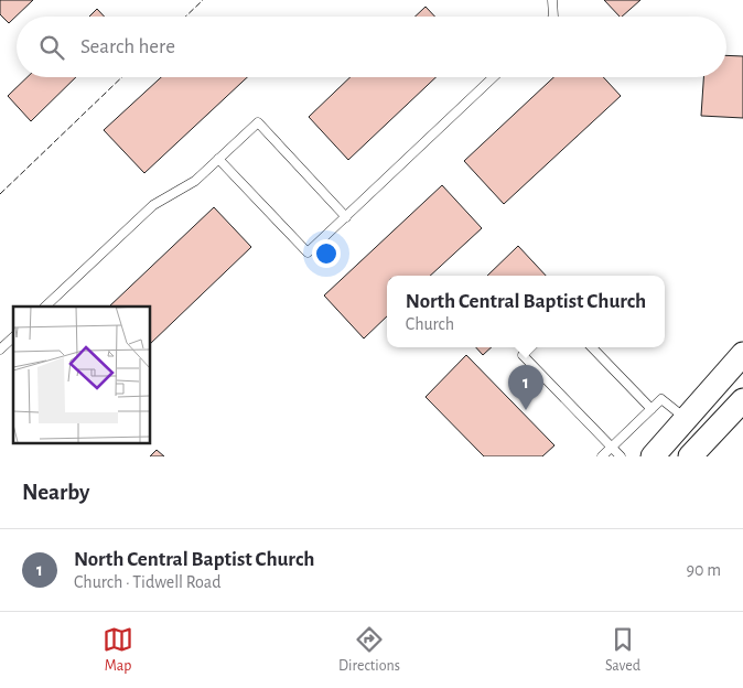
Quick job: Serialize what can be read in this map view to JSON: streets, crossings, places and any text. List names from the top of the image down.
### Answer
{
  "page": {
    "search": "Search here",
    "popup": ["North Central Baptist Church", "Church"],
    "pins": "1",
    "heading": "Nearby",
    "list": [
      {
        "mark": "1",
        "name": "North Central Baptist Church",
        "note": "Church · Tidwell Road",
        "value": "90 m"
      }
    ],
    "nav": ["Map", "Directions", "Saved"]
  }
}
